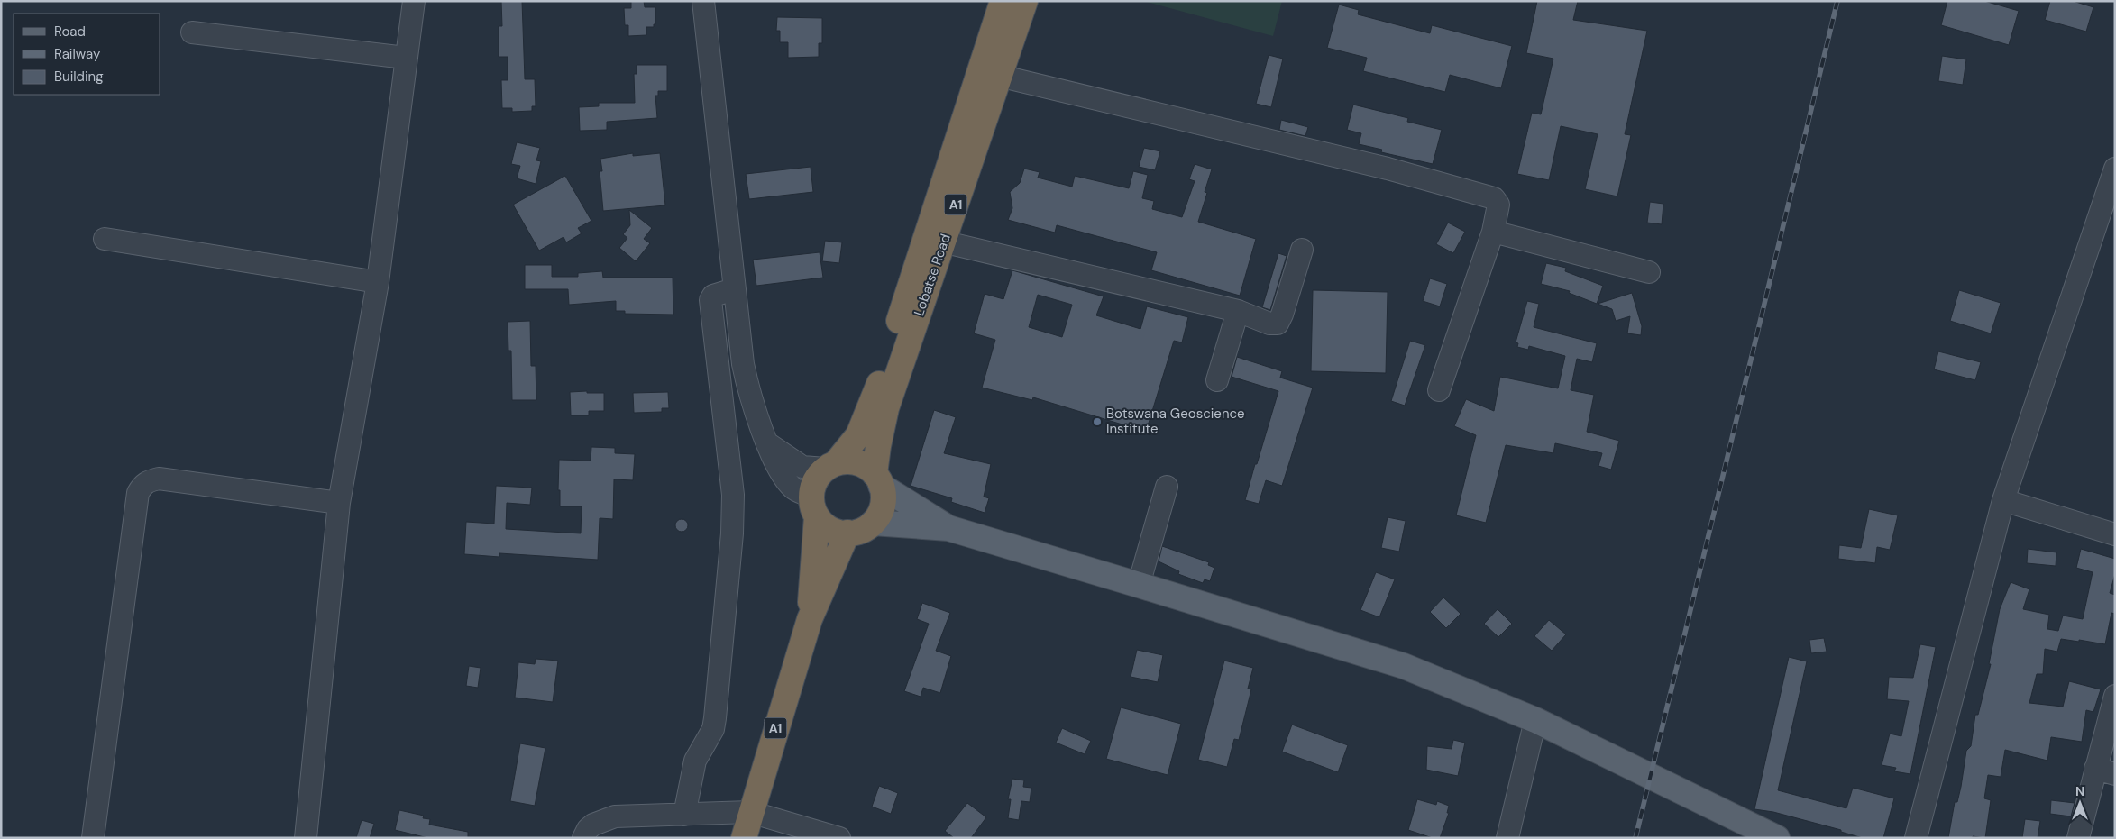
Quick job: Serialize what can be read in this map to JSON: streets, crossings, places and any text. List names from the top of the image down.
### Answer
{
  "streets": {
    "highway": ["A1", "Lobatse Road"]
  },
  "places": ["Botswana Geoscience Institute"],
  "legend": ["Road", "Railway", "Building"],
  "north": "top"
}
